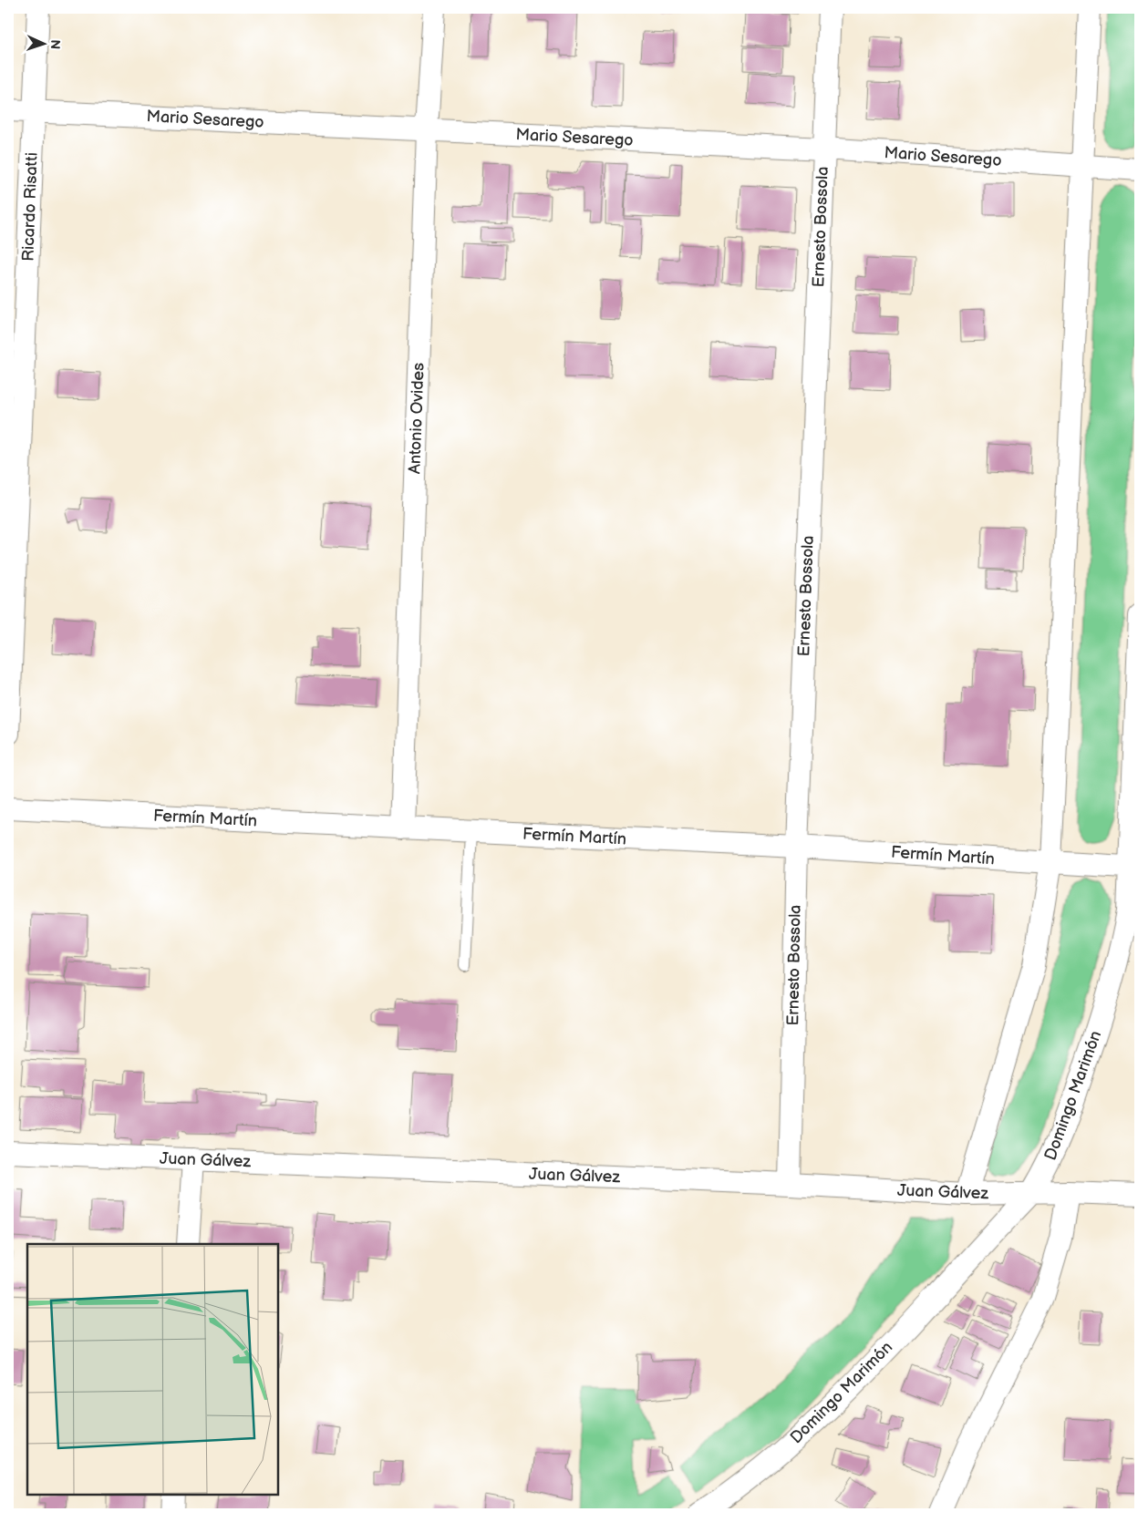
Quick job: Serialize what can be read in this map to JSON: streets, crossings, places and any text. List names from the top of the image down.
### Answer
{
  "streets": {
    "street": [
      "Mario Sesarego",
      "Ricardo Risatti",
      "Ernesto Bossola",
      "Antonio Ovides",
      "Fermín Martín",
      "Domingo Marimón",
      "Juan Gálvez"
    ]
  },
  "crossings": [
    ["Mario Sesarego", "Ricardo Risatti"],
    ["Mario Sesarego", "Ernesto Bossola"],
    ["Mario Sesarego", "Antonio Ovides"],
    ["Ernesto Bossola", "Fermín Martín"],
    ["Ernesto Bossola", "Juan Gálvez"],
    ["Antonio Ovides", "Fermín Martín"],
    ["Fermín Martín", "Domingo Marimón"],
    ["Domingo Marimón", "Juan Gálvez"]
  ],
  "north": "right"
}
